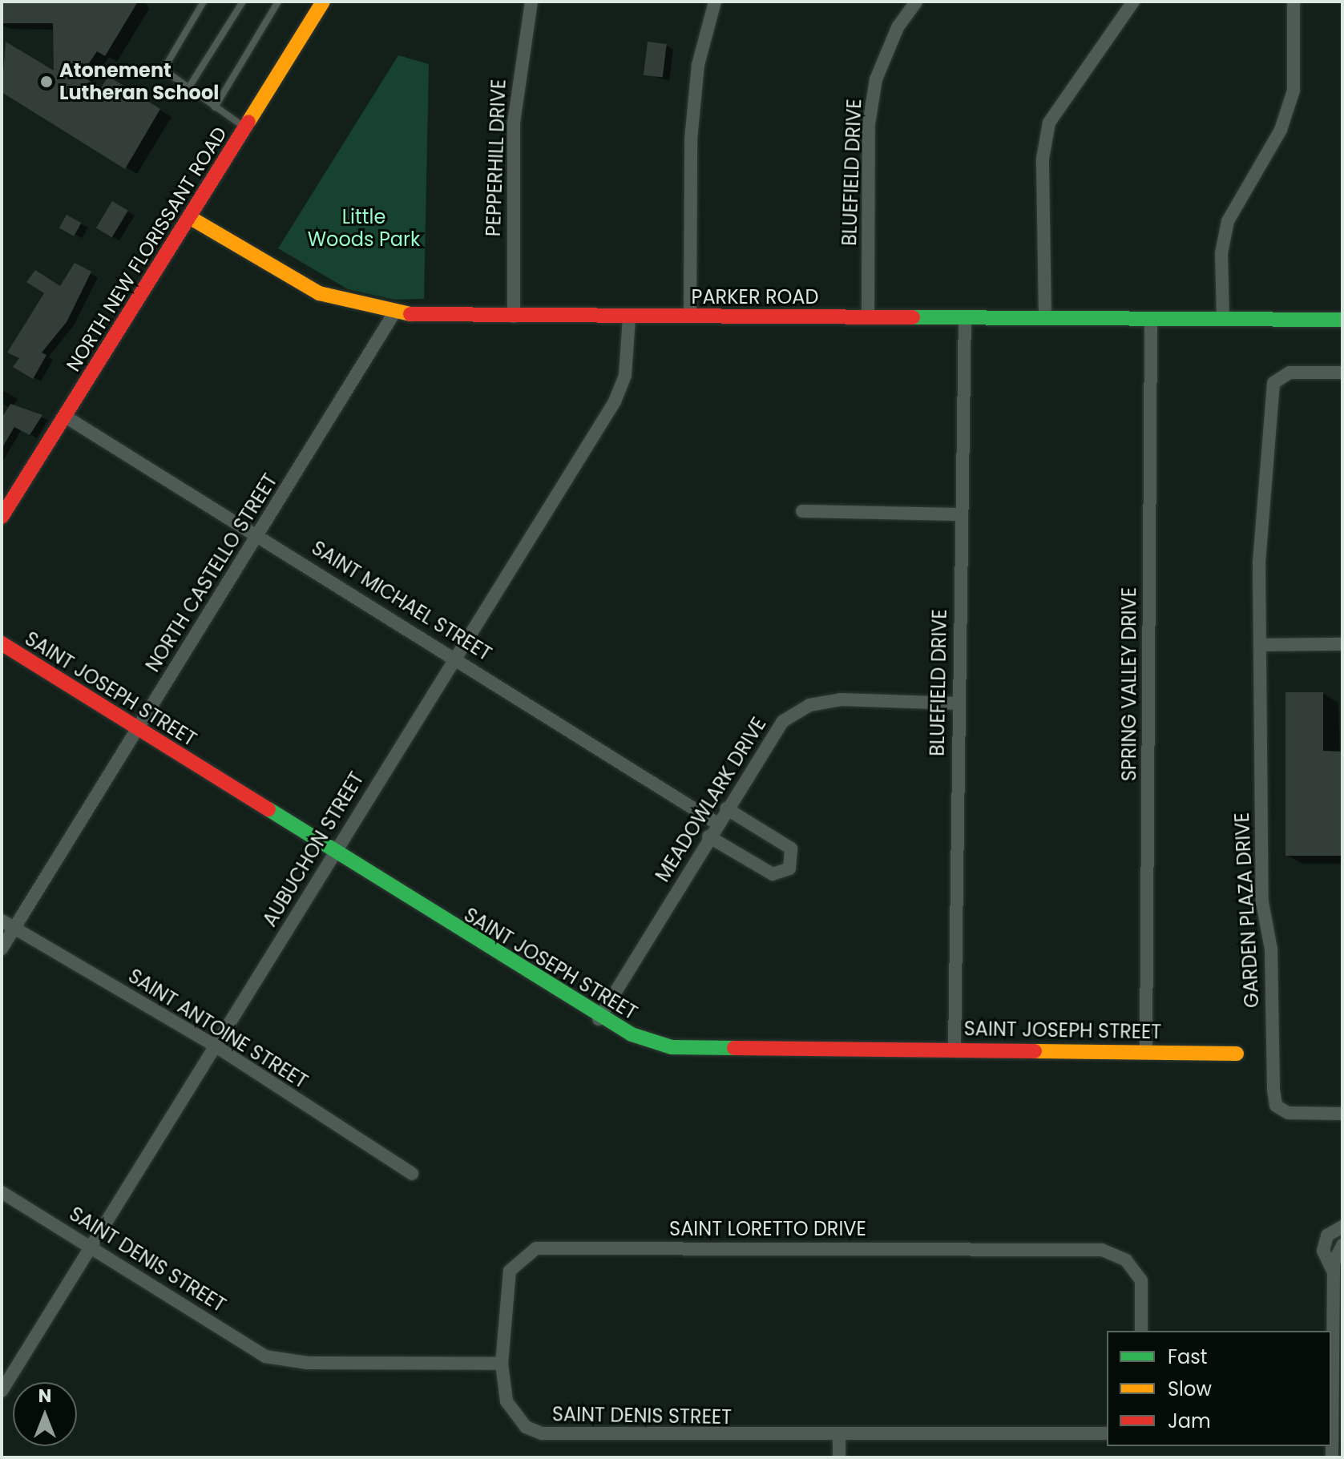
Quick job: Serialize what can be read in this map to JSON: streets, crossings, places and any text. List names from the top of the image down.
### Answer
{
  "streets": {
    "main road": ["NORTH NEW FLORISSANT ROAD", "PARKER ROAD", "SAINT JOSEPH STREET"],
    "street": [
      "PEPPERHILL DRIVE",
      "BLUEFIELD DRIVE",
      "NORTH CASTELLO STREET",
      "SAINT MICHAEL STREET",
      "SPRING VALLEY DRIVE",
      "MEADOWLARK DRIVE",
      "AUBUCHON STREET",
      "GARDEN PLAZA DRIVE",
      "SAINT ANTOINE STREET",
      "SAINT LORETTO DRIVE",
      "SAINT DENIS STREET"
    ]
  },
  "crossings": [
    ["PEPPERHILL DRIVE", "PARKER ROAD"],
    ["BLUEFIELD DRIVE", "PARKER ROAD"],
    ["BLUEFIELD DRIVE", "SAINT JOSEPH STREET"],
    ["BLUEFIELD DRIVE", "MEADOWLARK DRIVE"],
    ["NORTH NEW FLORISSANT ROAD", "PARKER ROAD"],
    ["NORTH NEW FLORISSANT ROAD", "SAINT MICHAEL STREET"],
    ["PARKER ROAD", "NORTH CASTELLO STREET"],
    ["PARKER ROAD", "SPRING VALLEY DRIVE"],
    ["PARKER ROAD", "AUBUCHON STREET"],
    ["NORTH CASTELLO STREET", "SAINT MICHAEL STREET"],
    ["NORTH CASTELLO STREET", "SAINT JOSEPH STREET"],
    ["NORTH CASTELLO STREET", "SAINT ANTOINE STREET"],
    ["SAINT MICHAEL STREET", "MEADOWLARK DRIVE"],
    ["SAINT MICHAEL STREET", "AUBUCHON STREET"],
    ["SPRING VALLEY DRIVE", "SAINT JOSEPH STREET"],
    ["SAINT JOSEPH STREET", "MEADOWLARK DRIVE"],
    ["SAINT JOSEPH STREET", "AUBUCHON STREET"],
    ["AUBUCHON STREET", "SAINT ANTOINE STREET"],
    ["AUBUCHON STREET", "SAINT DENIS STREET"],
    ["SAINT LORETTO DRIVE", "SAINT DENIS STREET"]
  ],
  "parks": ["Little Woods Park"],
  "places": ["Atonement Lutheran School"],
  "legend": ["Fast", "Slow", "Jam"],
  "north": "top"
}
